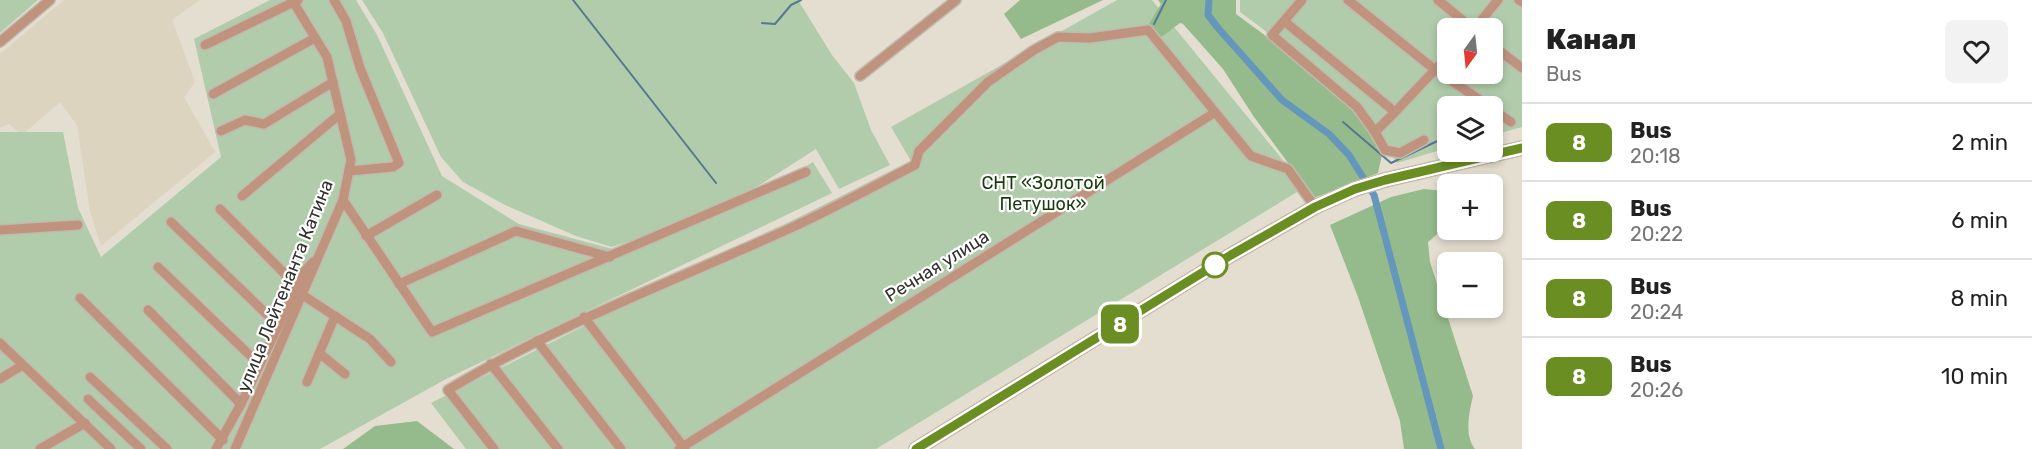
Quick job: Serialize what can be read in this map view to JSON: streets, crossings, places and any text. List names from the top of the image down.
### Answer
{
  "streets": {
    "street": ["Речная улица", "улица Лейтенанта Катина"]
  },
  "parks": ["СНТ «Золотой Петушок»"],
  "lines": ["bus line 8"],
  "north": "bottom",
  "page": {
    "on_map": "8",
    "heading": ["Канал", "Bus"],
    "map_buttons": ["+", "−"],
    "list": [
      {
        "mark": "8",
        "name": "Bus",
        "note": "20:18",
        "value": "2 min"
      },
      {
        "mark": "8",
        "name": "Bus",
        "note": "20:22",
        "value": "6 min"
      },
      {
        "mark": "8",
        "name": "Bus",
        "note": "20:24",
        "value": "8 min"
      },
      {
        "mark": "8",
        "name": "Bus",
        "note": "20:26",
        "value": "10 min"
      }
    ]
  }
}
